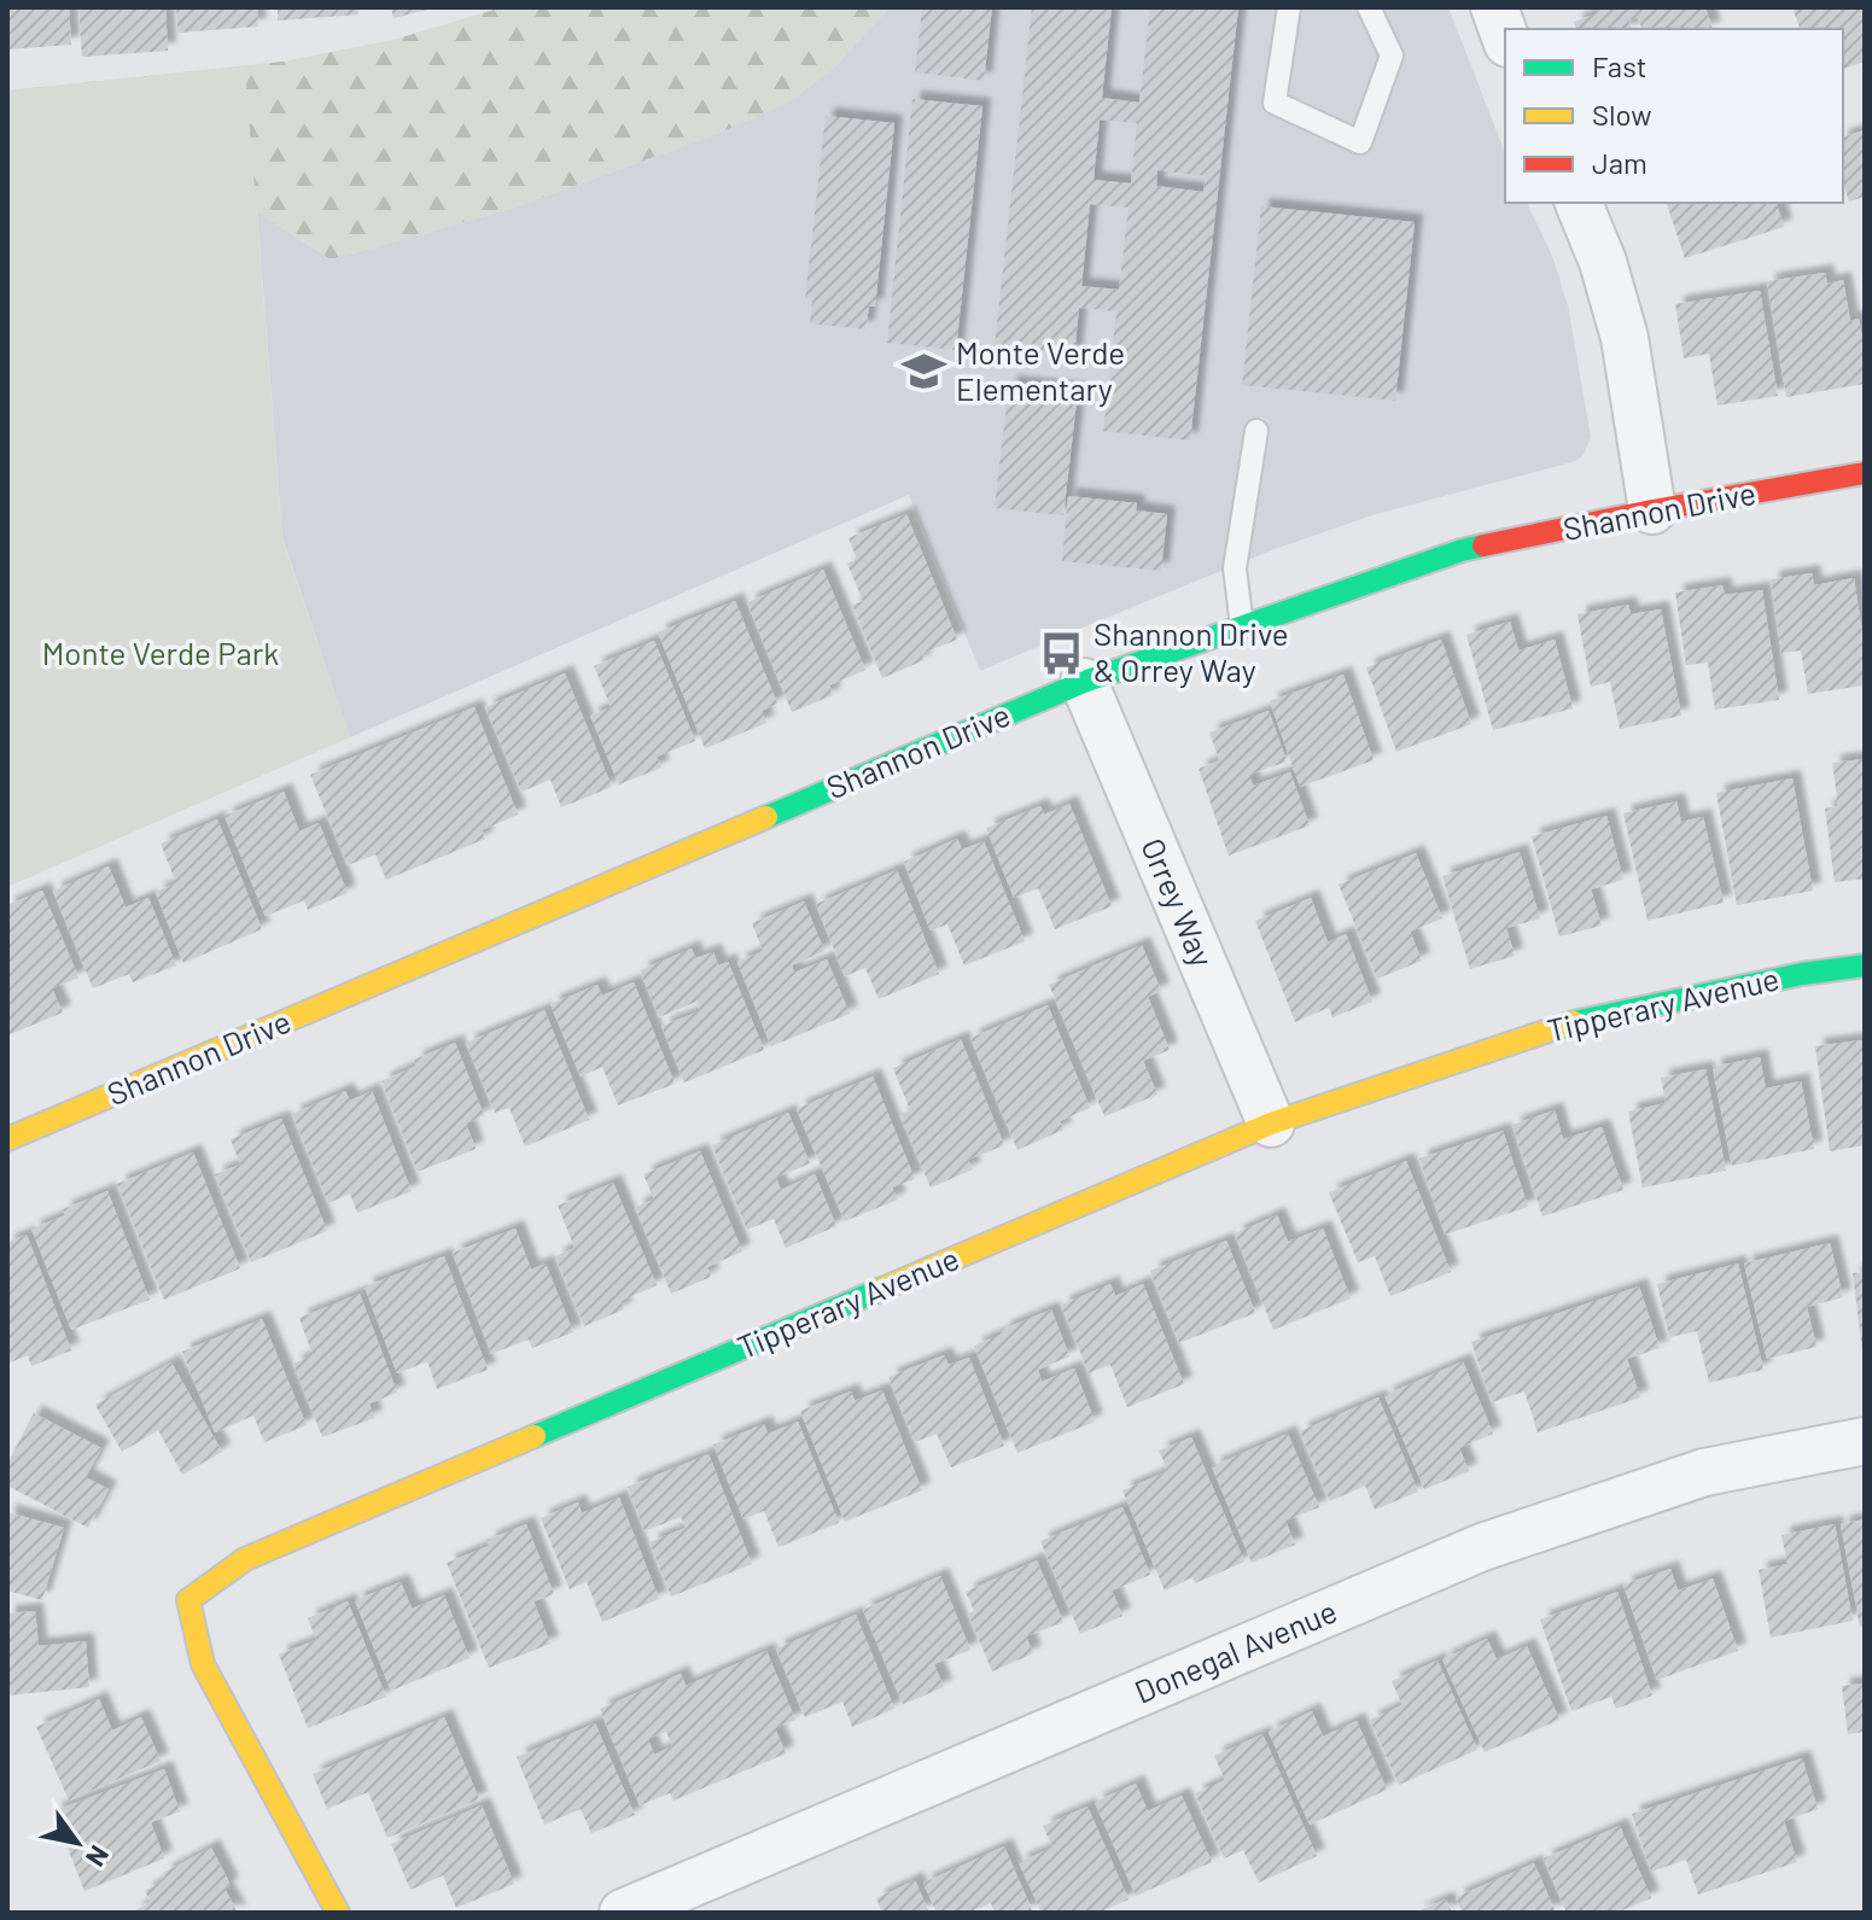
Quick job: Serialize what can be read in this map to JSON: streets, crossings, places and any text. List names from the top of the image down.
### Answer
{
  "streets": {
    "street": [
      "Shannon Drive",
      "Orrey Way",
      "Tipperary Avenue",
      "Donegal Avenue"
    ]
  },
  "crossings": [
    ["Shannon Drive", "Orrey Way"],
    ["Orrey Way", "Tipperary Avenue"]
  ],
  "parks": ["Monte Verde Park"],
  "places": {
    "school or university": ["Monte Verde Elementary"],
    "bus stop": ["Shannon Drive & Orrey Way"]
  },
  "legend": ["Fast", "Slow", "Jam"],
  "north": "bottom right"
}
